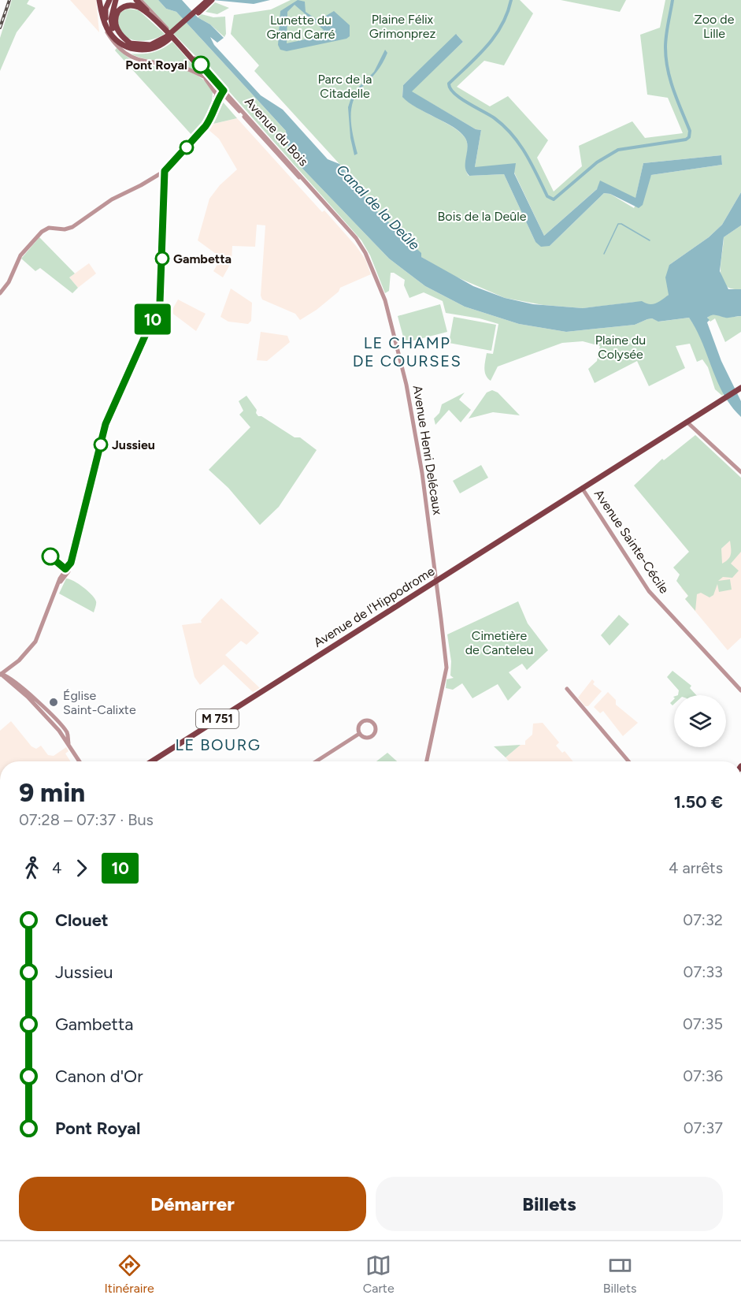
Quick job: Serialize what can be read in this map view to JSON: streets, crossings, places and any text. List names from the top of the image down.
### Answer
{
  "streets": {
    "main road": ["Avenue de l'Hippodrome", "M 751"],
    "street": ["Avenue du Bois", "Avenue Henri Delécaux", "Avenue Sainte-Cécile"]
  },
  "crossings": [
    ["Avenue du Bois", "Avenue Henri Delécaux"],
    ["Avenue Henri Delécaux", "Avenue de l'Hippodrome"],
    ["Avenue Sainte-Cécile", "Avenue de l'Hippodrome"]
  ],
  "districts": ["LE CHAMP DE COURSES", "LE BOURG"],
  "water": ["Canal de la Deûle"],
  "parks": [
    "Plaine Félix Grimonprez",
    "Zoo de Lille",
    "Lunette du Grand Carré",
    "Parc de la Citadelle",
    "Bois de la Deûle",
    "Plaine du Colysée",
    "Cimetière de Canteleu"
  ],
  "places": [
    "Pont Royal",
    "Gambetta",
    "Jussieu",
    "Église Saint-Calixte"
  ],
  "lines": ["bus line 10"],
  "page": {
    "on_map": "10",
    "heading": ["9 min", "07:28 – 07:37 · Bus", "1.50 €"],
    "legs": ["4", "10", "4 arrêts"],
    "list": [
      {
        "name": "Clouet",
        "value": "07:32"
      },
      {
        "name": "Jussieu",
        "value": "07:33"
      },
      {
        "name": "Gambetta",
        "value": "07:35"
      },
      {
        "name": "Canon d'Or",
        "value": "07:36"
      },
      {
        "name": "Pont Royal",
        "value": "07:37"
      }
    ],
    "buttons": ["Démarrer", "Billets"],
    "tabs": ["Itinéraire", "Carte", "Billets"]
  }
}
